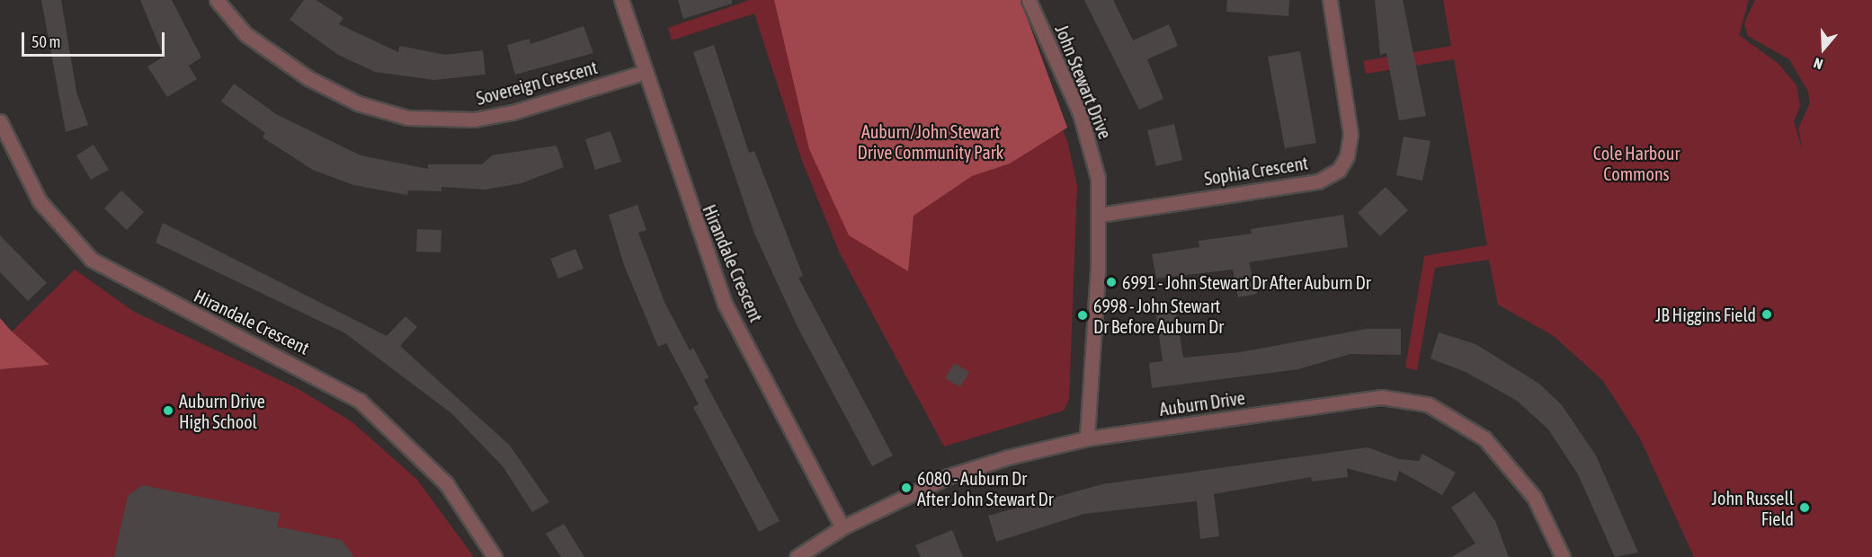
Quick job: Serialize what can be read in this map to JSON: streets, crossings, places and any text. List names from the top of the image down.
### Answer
{
  "streets": {
    "street": [
      "John Stewart Drive",
      "Sovereign Crescent",
      "Sophia Crescent",
      "Hirandale Crescent",
      "Auburn Drive"
    ]
  },
  "crossings": [
    ["John Stewart Drive", "Sophia Crescent"],
    ["John Stewart Drive", "Auburn Drive"],
    ["Sovereign Crescent", "Hirandale Crescent"],
    ["Hirandale Crescent", "Auburn Drive"]
  ],
  "parks": ["Auburn/John Stewart Drive Community Park", "Cole Harbour Commons"],
  "places": [
    "6991 - John Stewart Dr After Auburn Dr",
    "JB Higgins Field",
    "6998 - John Stewart Dr Before Auburn Dr",
    "Auburn Drive High School",
    "6080 - Auburn Dr After John Stewart Dr",
    "John Russell Field"
  ],
  "scale_bar": "50 m",
  "north": "bottom"
}
